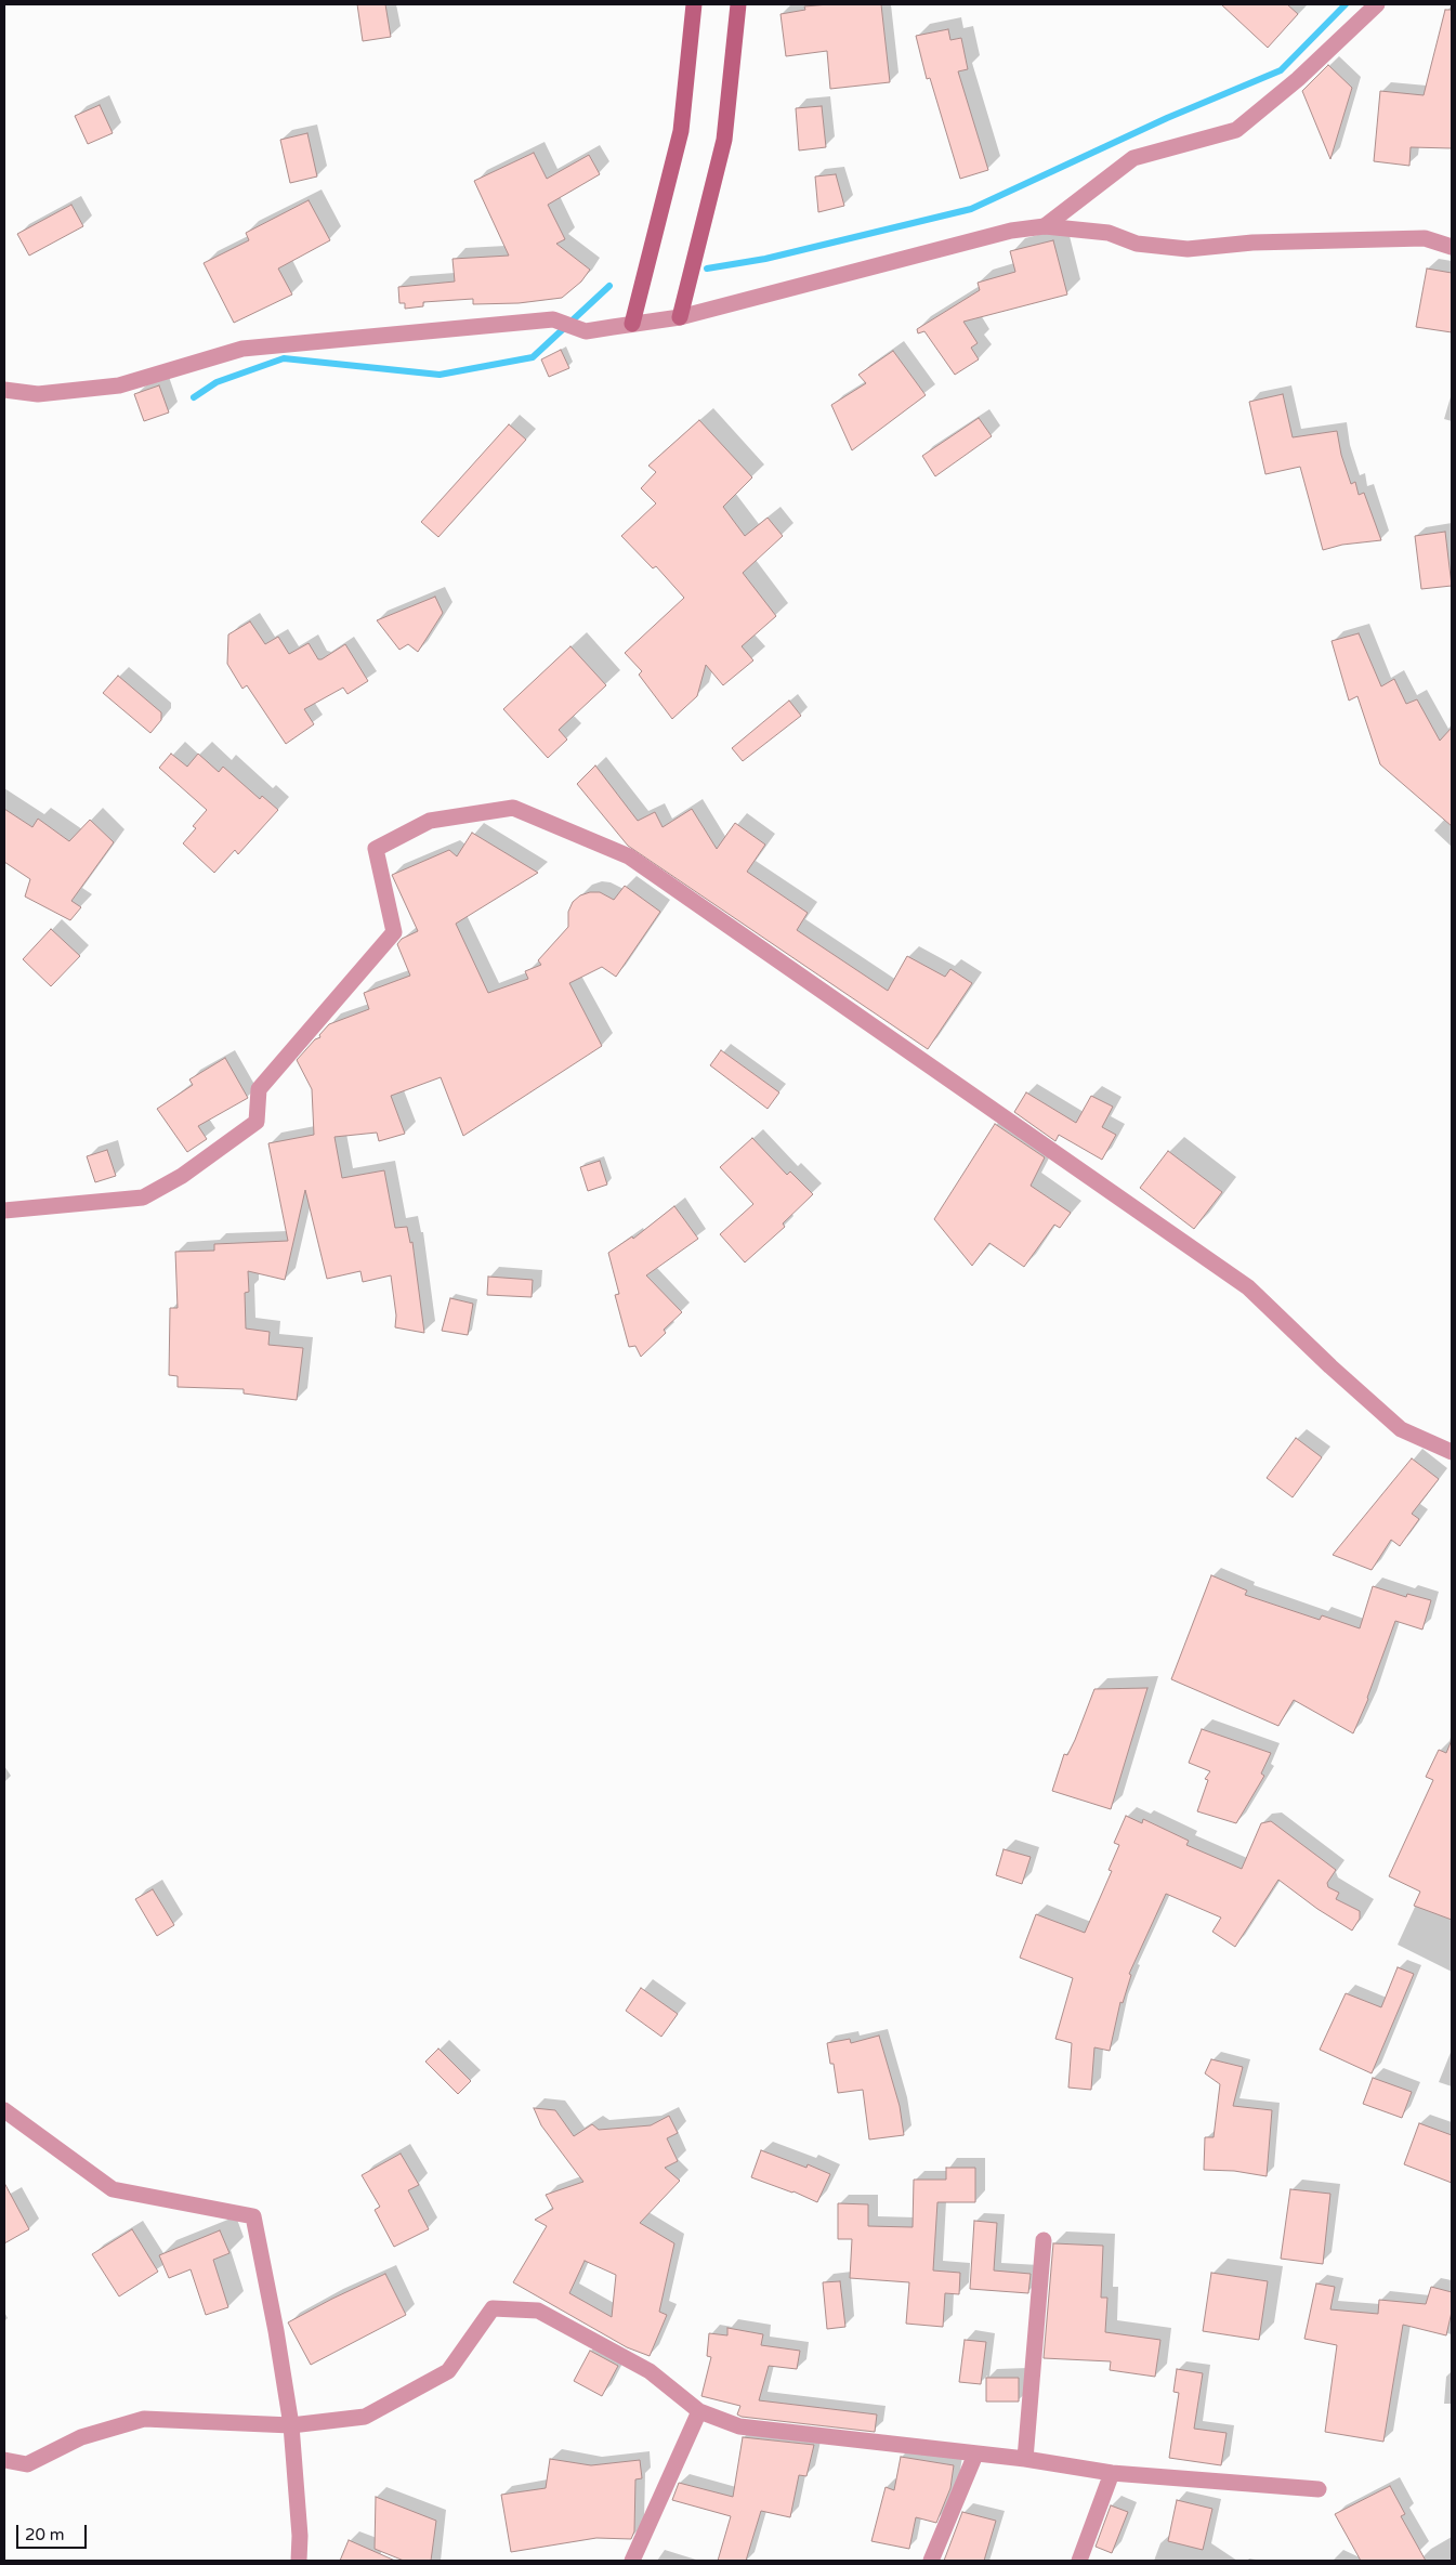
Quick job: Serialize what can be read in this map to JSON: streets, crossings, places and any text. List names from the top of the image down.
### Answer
{
  "scale_bar": "20 m"
}
